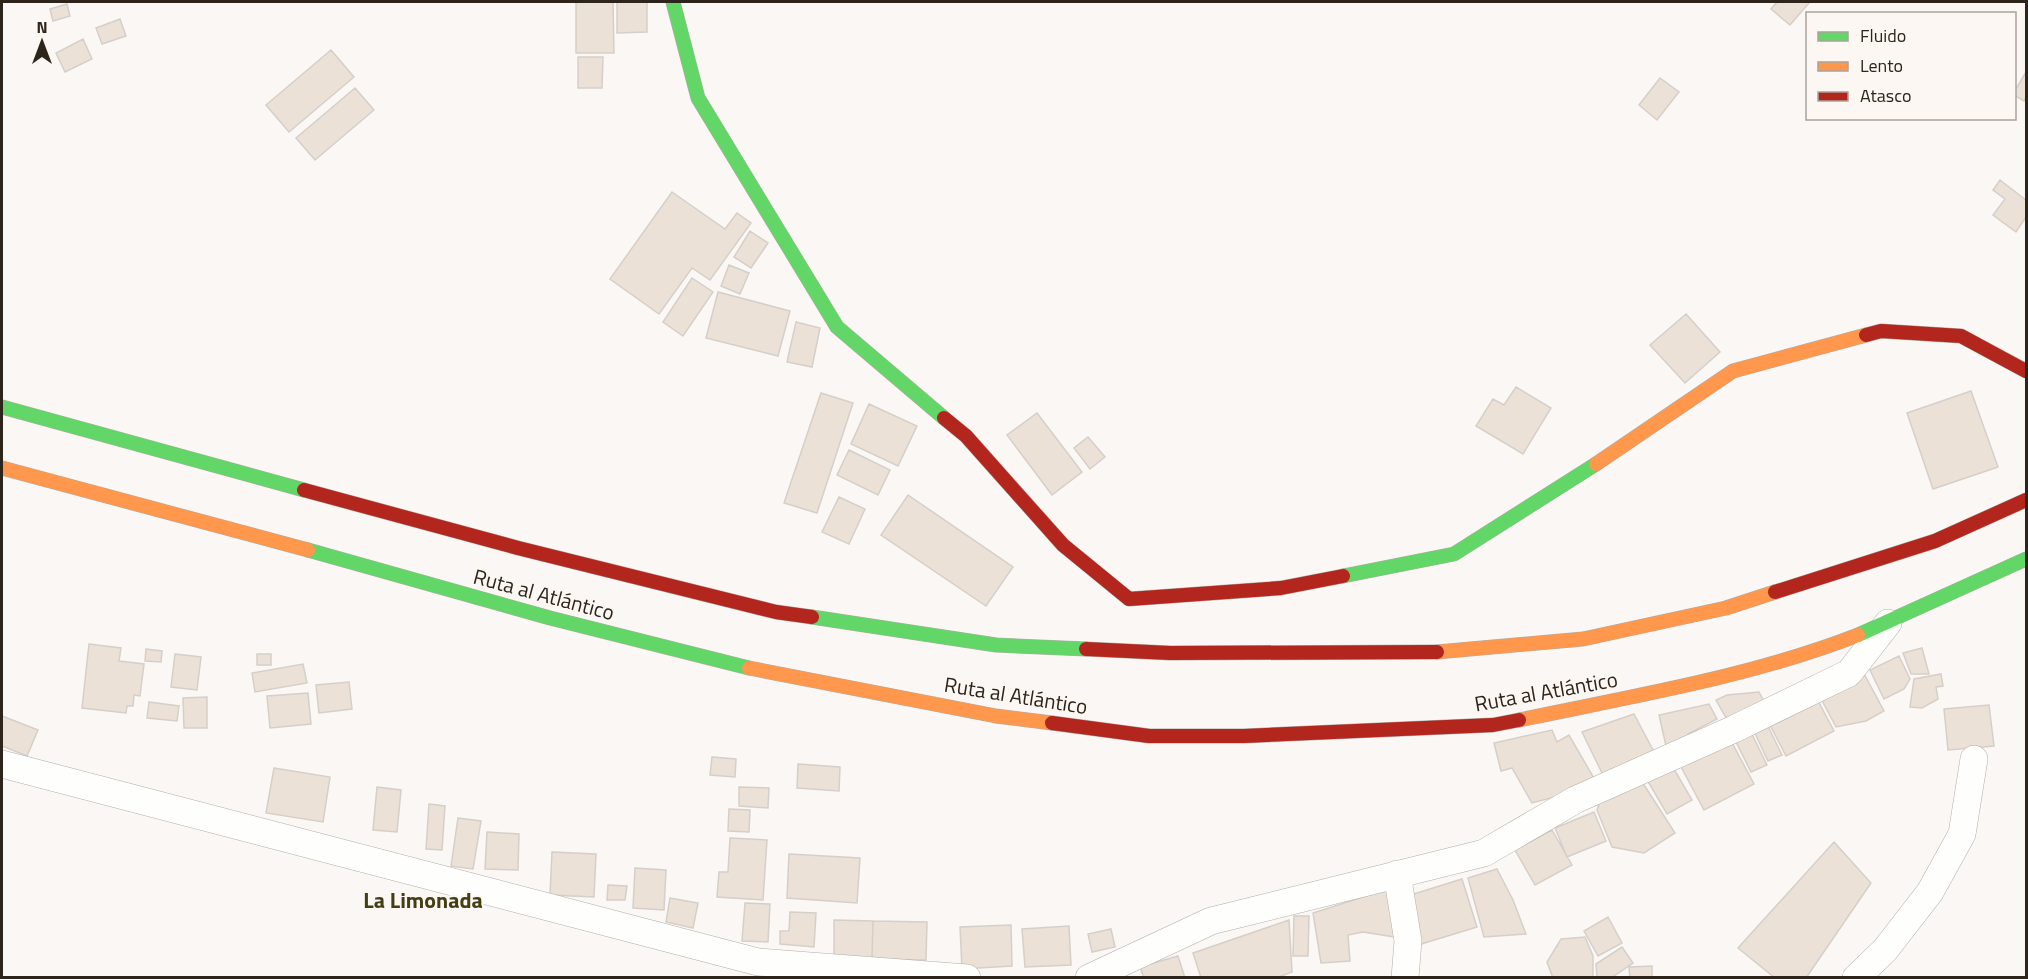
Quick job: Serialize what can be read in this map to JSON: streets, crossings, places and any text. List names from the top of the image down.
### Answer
{
  "streets": {
    "main road": ["Ruta al Atlántico"]
  },
  "districts": ["La Limonada"],
  "legend": ["Fluido", "Lento", "Atasco"],
  "north": "top"
}
